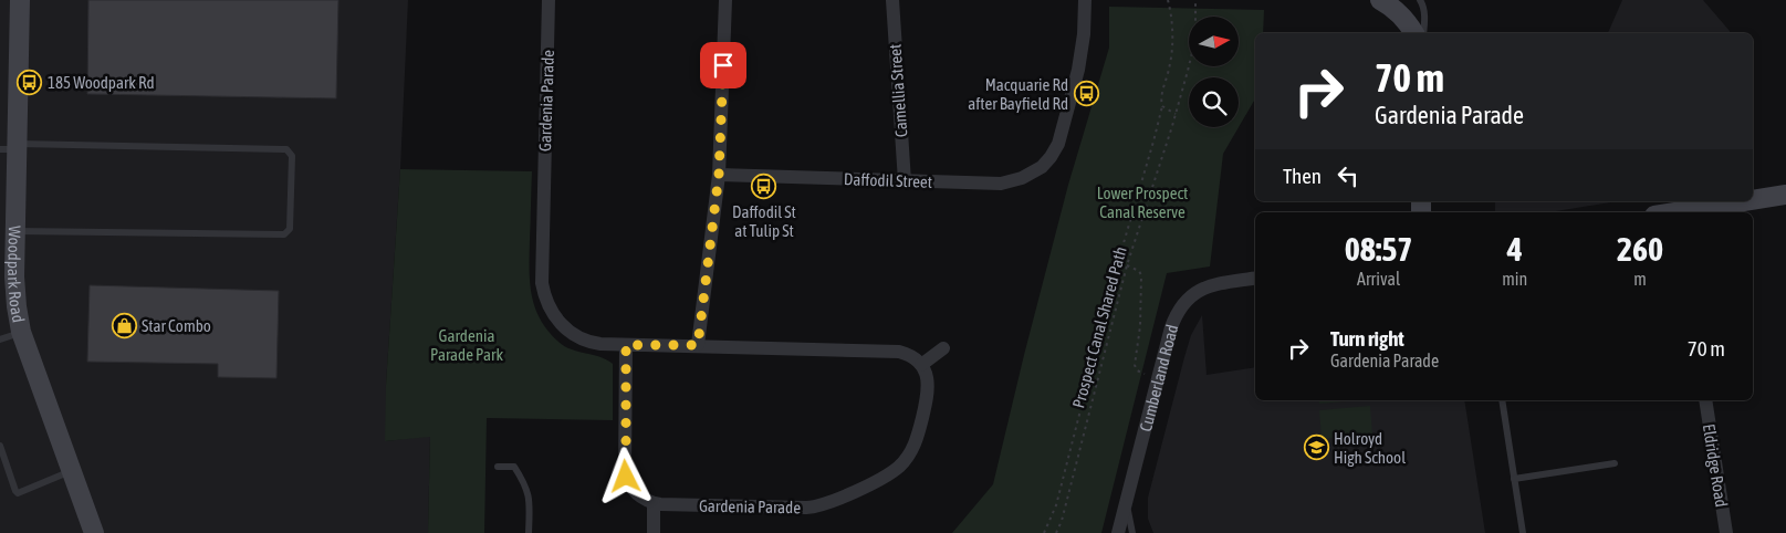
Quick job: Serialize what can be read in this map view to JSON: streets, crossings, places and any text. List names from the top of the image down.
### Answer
{
  "streets": {
    "street": [
      "Camellia Street",
      "Gardenia Parade",
      "Daffodil Street",
      "Woodpark Road",
      "Cumberland Road",
      "Eldridge Road"
    ],
    "path": ["Prospect Canal Shared Path"]
  },
  "crossings": [
    ["Camellia Street", "Daffodil Street"]
  ],
  "parks": ["Lower Prospect Canal Reserve", "Gardenia Parade Park"],
  "places": {
    "bus stop": ["185 Woodpark Rd", "Macquarie Rd after Bayfield Rd", "Daffodil St at Tulip St"],
    "shop": ["Star Combo"],
    "school or university": ["Holroyd High School"]
  },
  "north": "right",
  "page": {
    "turn": ["70 m", "Gardenia Parade"],
    "then": "Then",
    "eta": [
      "08:57",
      "Arrival",
      "4",
      "min",
      "260",
      "m"
    ],
    "list": [
      {
        "name": "Turn right",
        "note": "Gardenia Parade",
        "value": "70 m"
      }
    ]
  }
}
